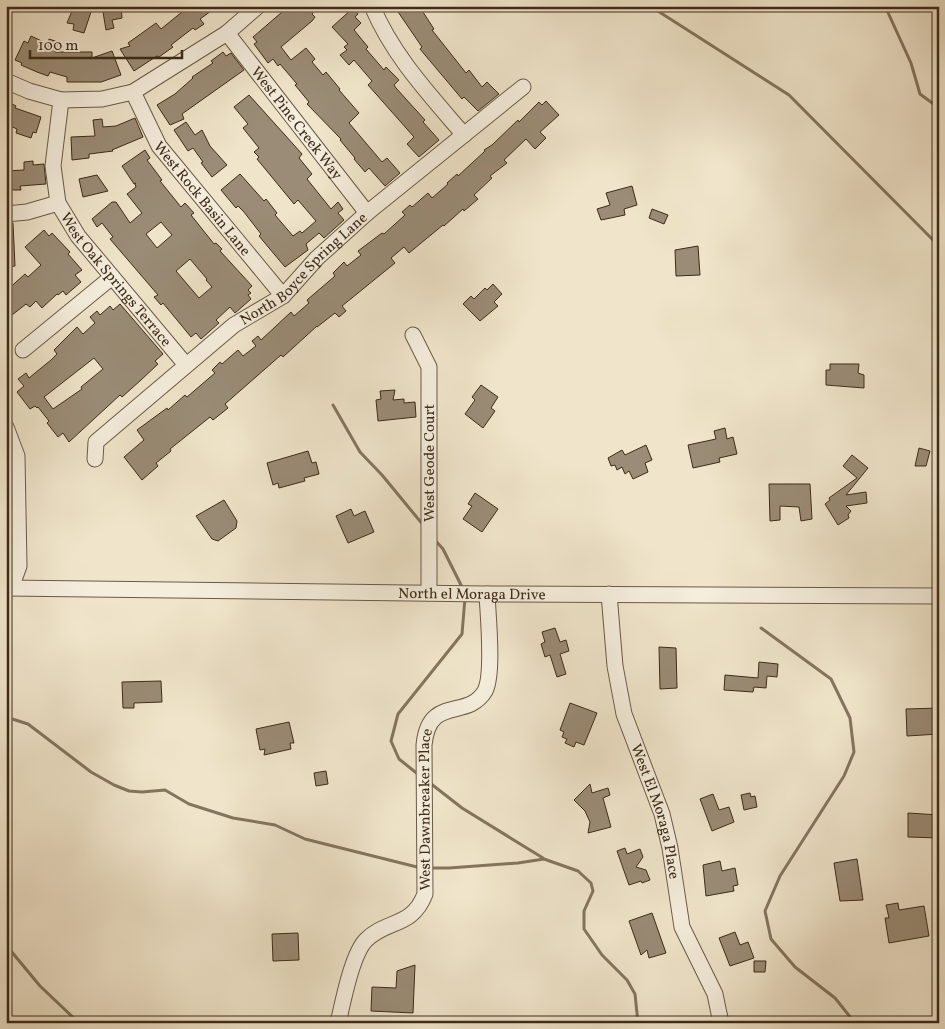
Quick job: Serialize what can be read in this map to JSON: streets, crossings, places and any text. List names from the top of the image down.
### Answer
{
  "streets": {
    "street": [
      "West Pine Creek Way",
      "West Rock Basin Lane",
      "North Boyce Spring Lane",
      "West Oak Springs Terrace",
      "West Geode Court",
      "North el Moraga Drive",
      "West Dawnbreaker Place",
      "West El Moraga Place"
    ]
  },
  "crossings": [
    ["West Pine Creek Way", "North Boyce Spring Lane"],
    ["West Rock Basin Lane", "North Boyce Spring Lane"],
    ["North Boyce Spring Lane", "West Oak Springs Terrace"],
    ["West Geode Court", "North el Moraga Drive"],
    ["North el Moraga Drive", "West Dawnbreaker Place"],
    ["North el Moraga Drive", "West El Moraga Place"]
  ],
  "scale_bar": "100 m"
}
